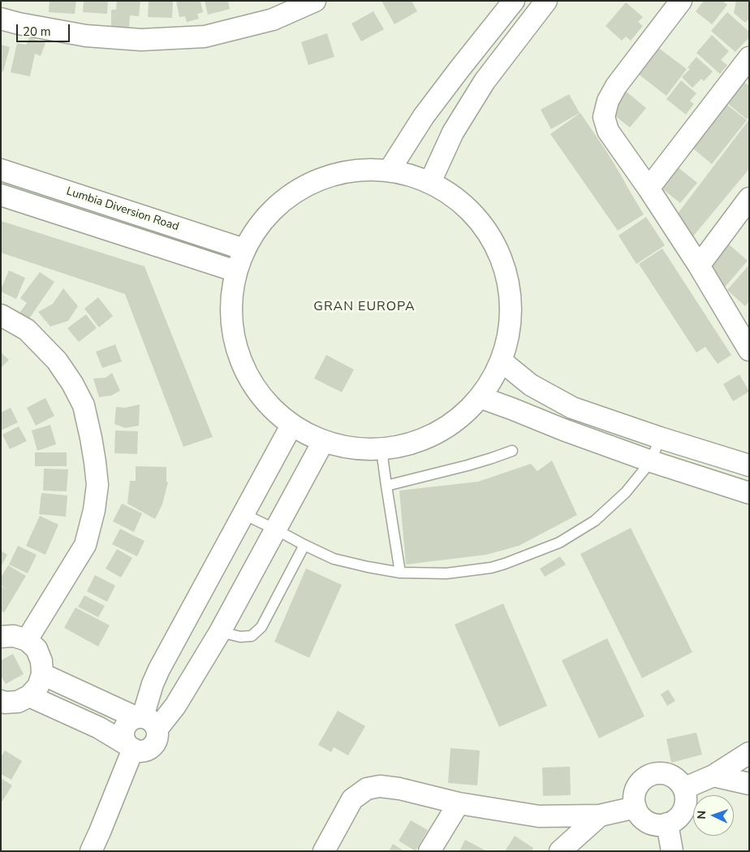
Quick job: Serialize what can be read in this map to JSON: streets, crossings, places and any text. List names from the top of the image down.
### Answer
{
  "streets": {
    "street": ["Lumbia Diversion Road"]
  },
  "districts": ["GRAN EUROPA"],
  "scale_bar": "20 m",
  "north": "left"
}
